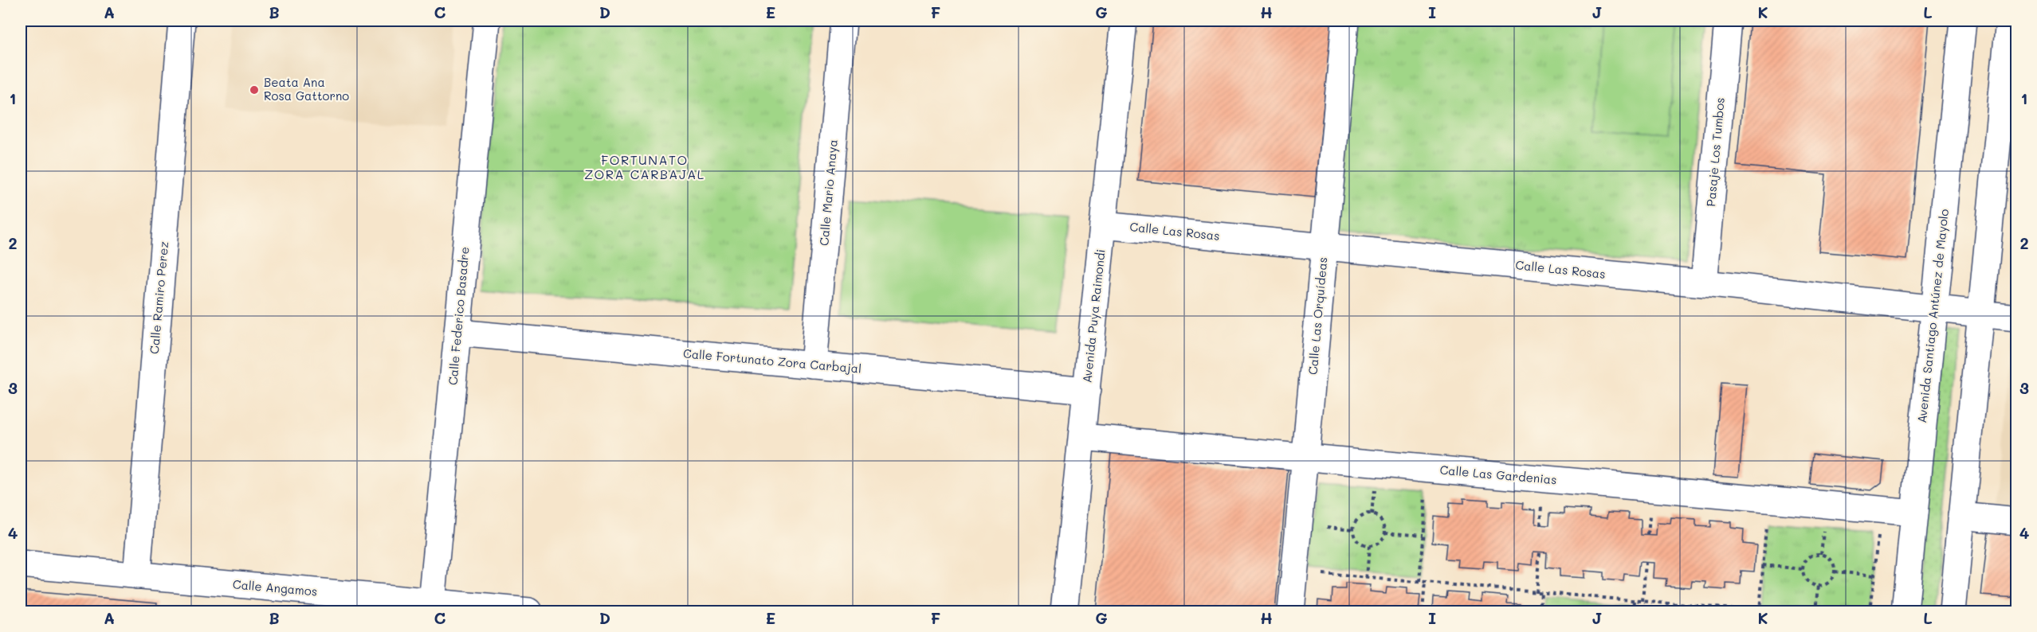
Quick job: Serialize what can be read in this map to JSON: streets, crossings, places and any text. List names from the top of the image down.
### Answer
{
  "streets": {
    "street": [
      "Pasaje Los Tumbos",
      "Calle Mario Anaya",
      "Calle Las Rosas",
      "Calle Ramiro Perez",
      "Calle Federico Basadre",
      "Avenida Puya Raimondi",
      "Calle Las Orquídeas",
      "Avenida Santiago Antúnez de Mayolo",
      "Calle Fortunato Zora Carbajal",
      "Calle Las Gardenias",
      "Calle Angamos"
    ]
  },
  "crossings": [
    ["Pasaje Los Tumbos", "Calle Las Rosas"],
    ["Calle Mario Anaya", "Calle Fortunato Zora Carbajal"],
    ["Calle Las Rosas", "Avenida Puya Raimondi"],
    ["Calle Las Rosas", "Calle Las Orquídeas"],
    ["Calle Las Rosas", "Avenida Santiago Antúnez de Mayolo"],
    ["Calle Ramiro Perez", "Calle Angamos"],
    ["Calle Federico Basadre", "Calle Fortunato Zora Carbajal"],
    ["Calle Federico Basadre", "Calle Angamos"],
    ["Avenida Puya Raimondi", "Calle Fortunato Zora Carbajal"],
    ["Avenida Puya Raimondi", "Calle Las Gardenias"],
    ["Calle Las Orquídeas", "Calle Las Gardenias"],
    ["Avenida Santiago Antúnez de Mayolo", "Calle Las Gardenias"]
  ],
  "districts": ["FORTUNATO ZORA CARBAJAL"],
  "places": ["Beata Ana Rosa Gattorno"],
  "grid": {
    "columns": [
      "A",
      "B",
      "C",
      "D",
      "E",
      "F",
      "G",
      "H",
      "I",
      "J",
      "K",
      "L"
    ],
    "rows": [
      "1",
      "2",
      "3",
      "4"
    ]
  }
}
